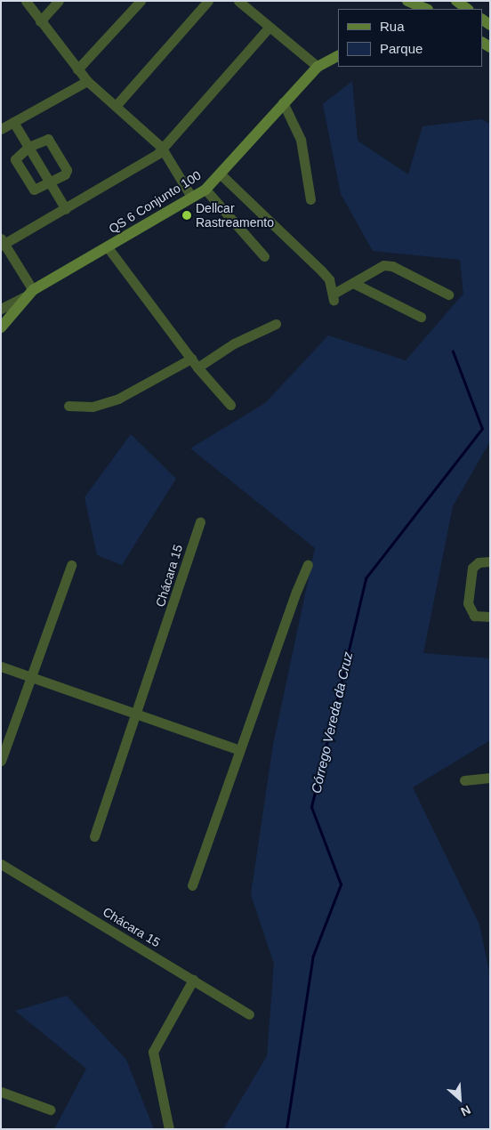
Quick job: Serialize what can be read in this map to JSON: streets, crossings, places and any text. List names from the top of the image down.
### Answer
{
  "streets": {
    "street": ["QS 6 Conjunto 100", "Chácara 15"]
  },
  "water": ["Córrego Vereda da Cruz"],
  "places": ["Dellcar Rastreamento"],
  "legend": ["Rua", "Parque"],
  "north": "bottom right"
}
